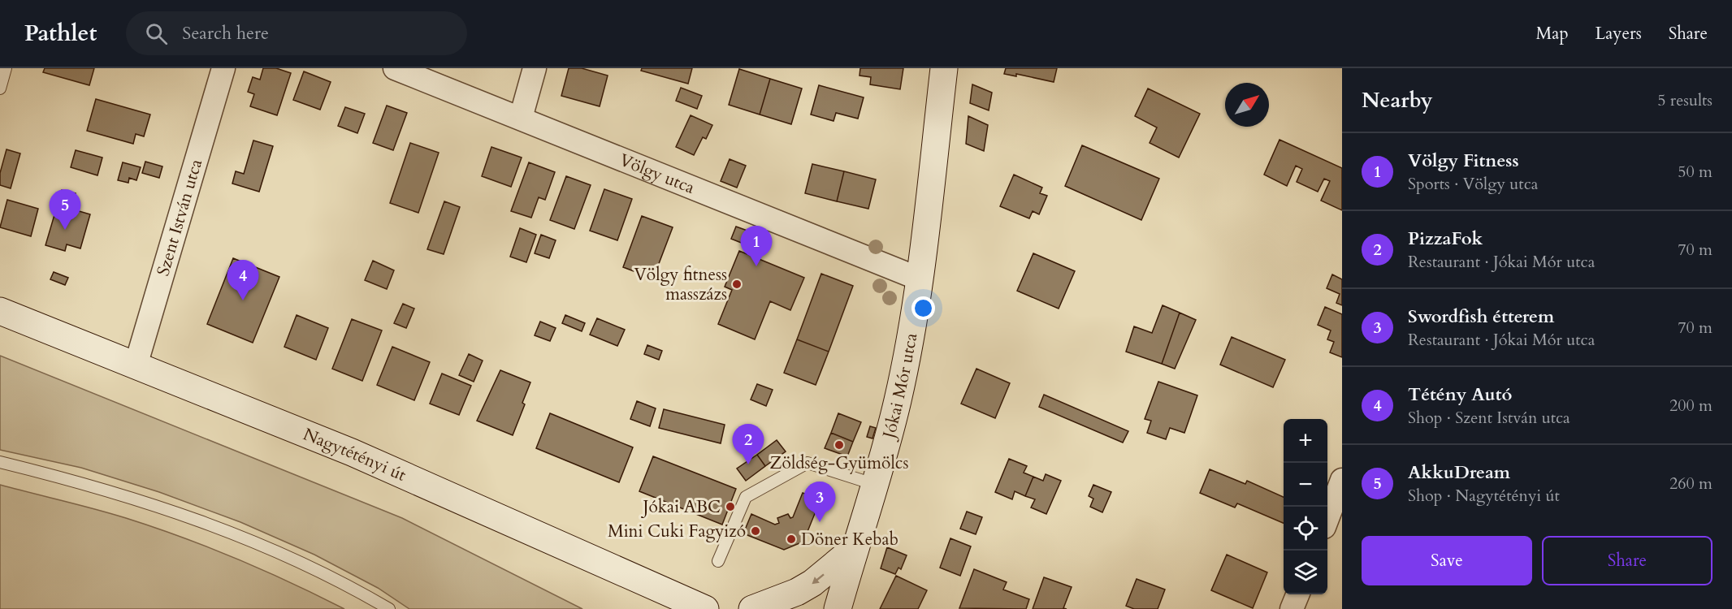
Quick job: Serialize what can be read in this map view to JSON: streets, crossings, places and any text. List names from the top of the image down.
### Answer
{
  "streets": {
    "main road": ["Jókai Mór utca", "Nagytétényi út"],
    "street": ["Völgy utca", "Szent István utca"]
  },
  "crossings": [
    ["Völgy utca", "Jókai Mór utca"],
    ["Szent István utca", "Nagytétényi út"]
  ],
  "places": [
    "Völgy fitness masszázs",
    "Zöldség-Gyümölcs",
    "Jókai ABC",
    "Mini Cuki Fagyizó",
    "Döner Kebab"
  ],
  "north": "top right",
  "page": {
    "header": "Pathlet",
    "search": "Search here",
    "nav": ["Map", "Layers", "Share"],
    "heading": ["Nearby", "5 results"],
    "list": [
      {
        "mark": "1",
        "name": "Völgy Fitness",
        "note": "Sports · Völgy utca",
        "value": "50 m"
      },
      {
        "mark": "2",
        "name": "PizzaFok",
        "note": "Restaurant · Jókai Mór utca",
        "value": "70 m"
      },
      {
        "mark": "3",
        "name": "Swordfish étterem",
        "note": "Restaurant · Jókai Mór utca",
        "value": "70 m"
      },
      {
        "mark": "4",
        "name": "Tétény Autó",
        "note": "Shop · Szent István utca",
        "value": "200 m"
      },
      {
        "mark": "5",
        "name": "AkkuDream",
        "note": "Shop · Nagytétényi út",
        "value": "260 m"
      }
    ],
    "pins": [
      "5",
      "1",
      "4",
      "2",
      "3"
    ],
    "map_buttons": ["+", "−"],
    "buttons": ["Save", "Share"]
  }
}
